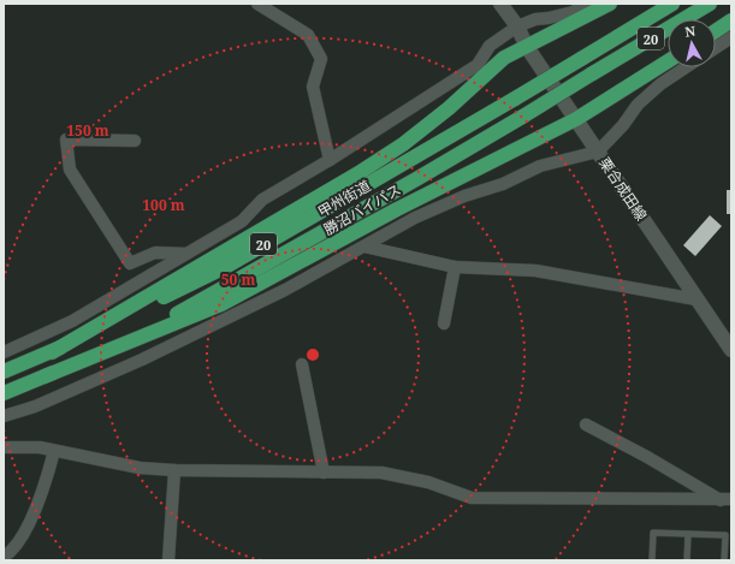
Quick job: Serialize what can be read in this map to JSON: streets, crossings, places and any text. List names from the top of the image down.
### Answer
{
  "streets": {
    "highway": ["20", "甲州街道", "勝沼バイパス"],
    "main road": ["栗合成田線"]
  },
  "north": "top",
  "rings": ["150 m", "100 m", "50 m"]
}
